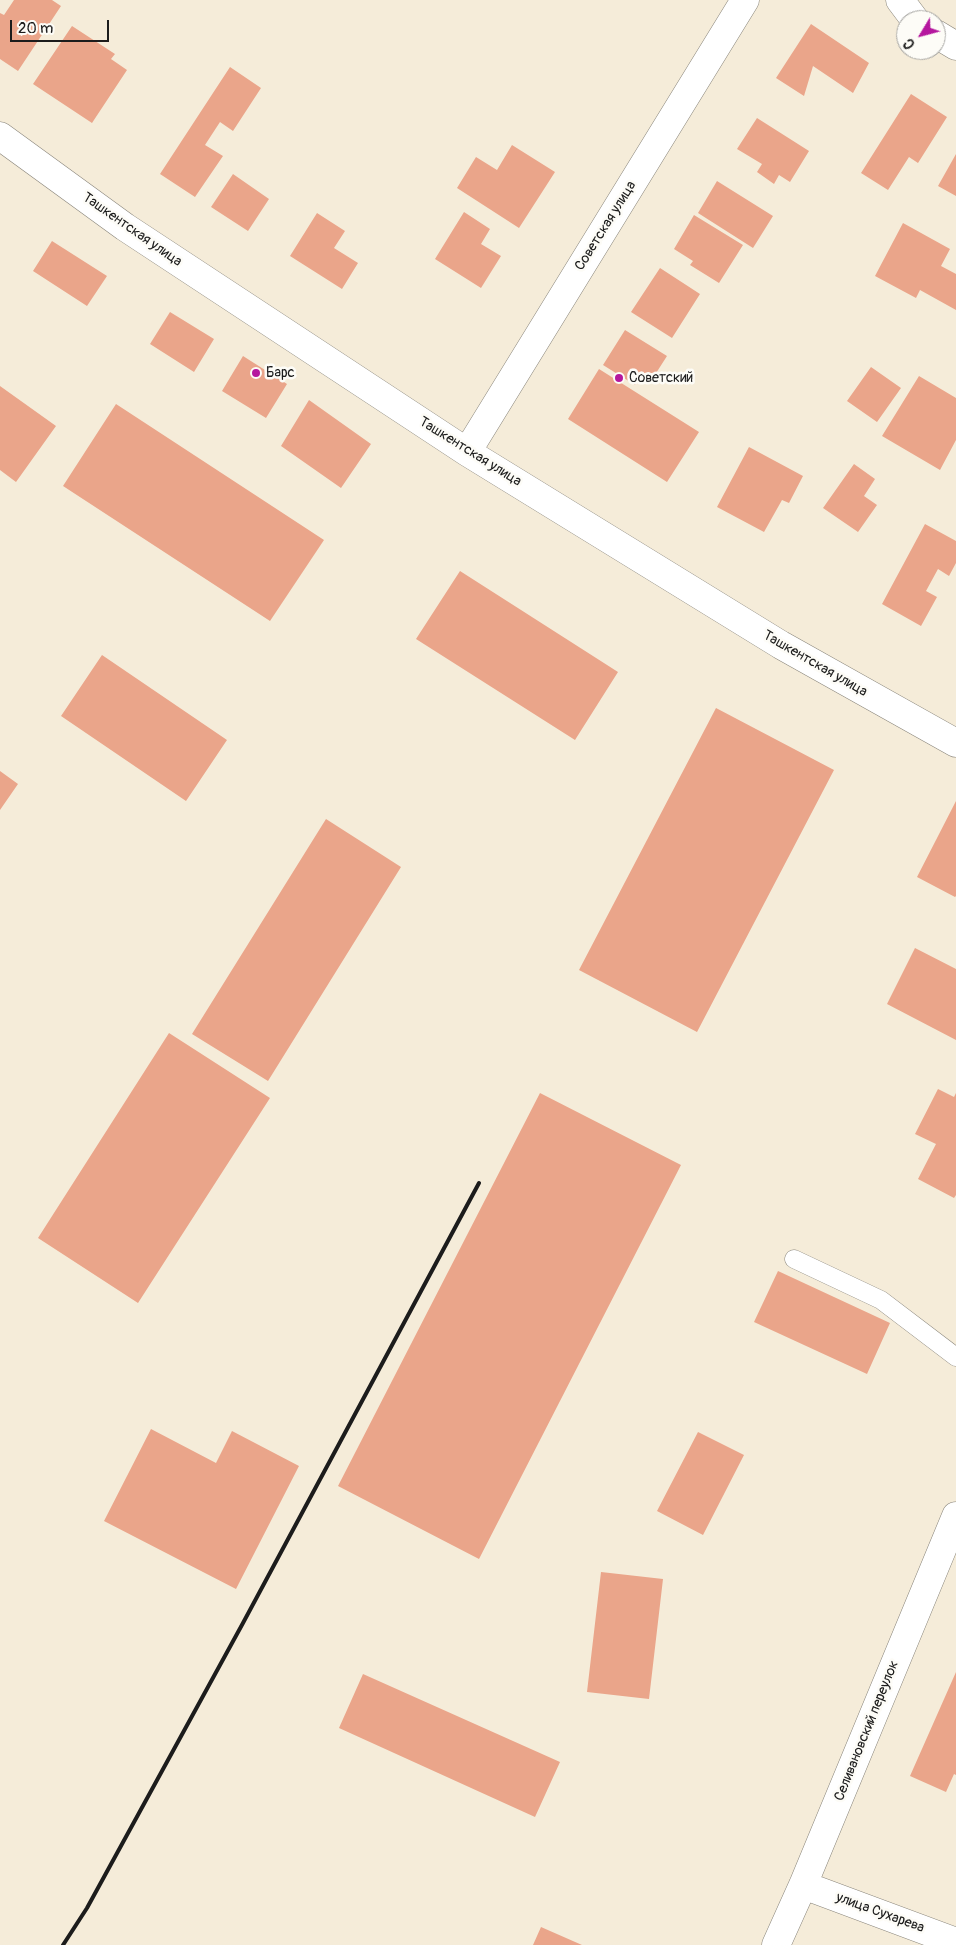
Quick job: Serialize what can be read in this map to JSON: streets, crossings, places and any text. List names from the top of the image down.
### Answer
{
  "streets": {
    "street": [
      "Советская улица",
      "Ташкентская улица",
      "Селивановский переулок",
      "улица Сухарева"
    ]
  },
  "crossings": [
    ["Советская улица", "Ташкентская улица"],
    ["Селивановский переулок", "улица Сухарева"]
  ],
  "places": ["Барс", "Советский"],
  "scale_bar": "20 m",
  "north": "bottom left"
}
